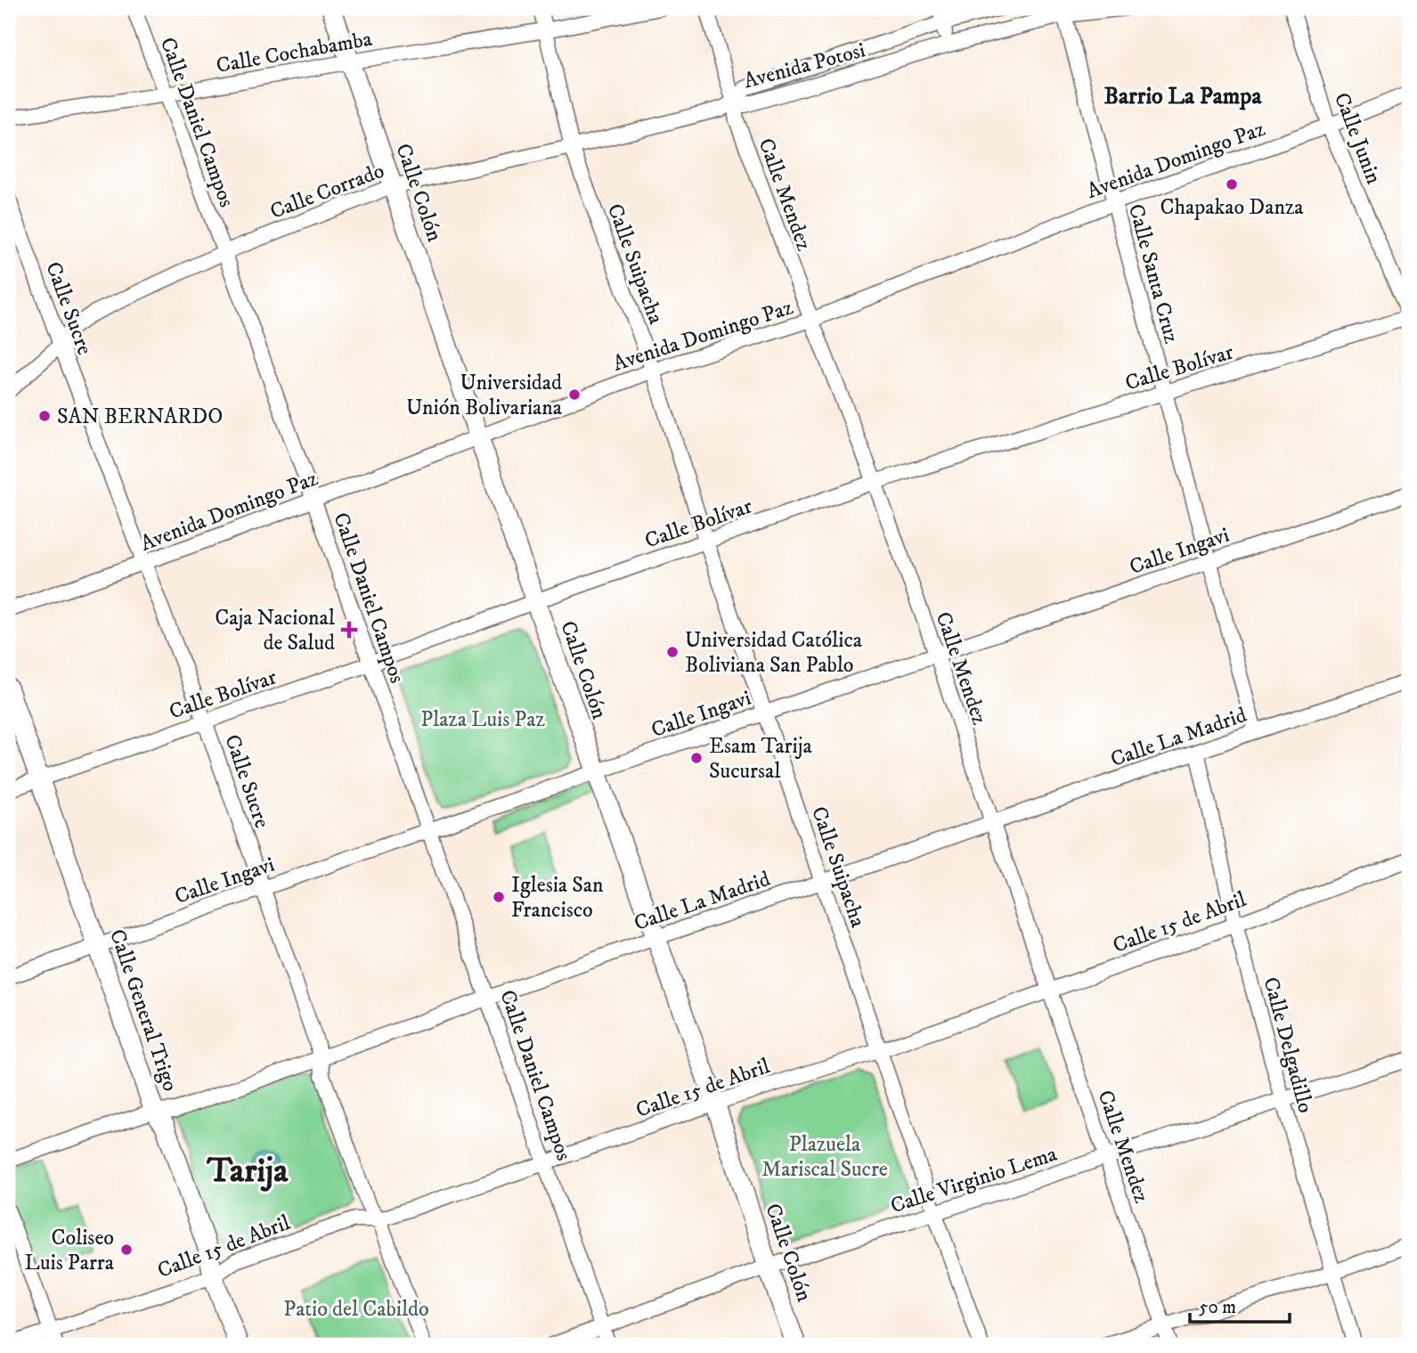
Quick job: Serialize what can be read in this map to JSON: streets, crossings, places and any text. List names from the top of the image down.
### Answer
{
  "streets": {
    "main road": ["Calle Colón", "Calle General Trigo"],
    "street": [
      "Calle Cochabamba",
      "Avenida Potosi",
      "Calle Daniel Campos",
      "Calle Junin",
      "Avenida Domingo Paz",
      "Calle Corrado",
      "Calle Mendez",
      "Calle Suipacha",
      "Calle Santa Cruz",
      "Calle Sucre",
      "Calle Bolívar",
      "Calle Ingavi",
      "Calle La Madrid",
      "Calle 15 de Abril",
      "Calle Delgadillo",
      "Calle Virginio Lema"
    ]
  },
  "crossings": [
    ["Calle Cochabamba", "Calle Daniel Campos"],
    ["Calle Cochabamba", "Calle Colón"],
    ["Calle Cochabamba", "Calle Suipacha"],
    ["Avenida Potosi", "Calle Corrado"],
    ["Avenida Potosi", "Calle Mendez"],
    ["Avenida Potosi", "Calle Santa Cruz"],
    ["Calle Daniel Campos", "Avenida Domingo Paz"],
    ["Calle Daniel Campos", "Calle Corrado"],
    ["Calle Daniel Campos", "Calle Bolívar"],
    ["Calle Daniel Campos", "Calle Ingavi"],
    ["Calle Daniel Campos", "Calle La Madrid"],
    ["Calle Daniel Campos", "Calle 15 de Abril"],
    ["Calle Daniel Campos", "Calle Virginio Lema"],
    ["Calle Junin", "Avenida Domingo Paz"],
    ["Calle Junin", "Calle Bolívar"],
    ["Avenida Domingo Paz", "Calle Colón"],
    ["Avenida Domingo Paz", "Calle Mendez"],
    ["Avenida Domingo Paz", "Calle Suipacha"],
    ["Avenida Domingo Paz", "Calle Santa Cruz"],
    ["Avenida Domingo Paz", "Calle Sucre"],
    ["Calle Corrado", "Calle Colón"],
    ["Calle Corrado", "Calle Mendez"],
    ["Calle Corrado", "Calle Suipacha"],
    ["Calle Corrado", "Calle Sucre"],
    ["Calle Colón", "Calle Bolívar"],
    ["Calle Colón", "Calle Ingavi"],
    ["Calle Colón", "Calle La Madrid"],
    ["Calle Colón", "Calle 15 de Abril"],
    ["Calle Colón", "Calle Virginio Lema"],
    ["Calle Mendez", "Calle Bolívar"],
    ["Calle Mendez", "Calle Ingavi"],
    ["Calle Mendez", "Calle La Madrid"],
    ["Calle Mendez", "Calle 15 de Abril"],
    ["Calle Mendez", "Calle Virginio Lema"],
    ["Calle Suipacha", "Calle Bolívar"],
    ["Calle Suipacha", "Calle Ingavi"],
    ["Calle Suipacha", "Calle La Madrid"],
    ["Calle Suipacha", "Calle 15 de Abril"],
    ["Calle Suipacha", "Calle Virginio Lema"],
    ["Calle Santa Cruz", "Calle Bolívar"],
    ["Calle Santa Cruz", "Calle Ingavi"],
    ["Calle Santa Cruz", "Calle La Madrid"],
    ["Calle Sucre", "Calle Bolívar"],
    ["Calle Sucre", "Calle Ingavi"],
    ["Calle Sucre", "Calle La Madrid"],
    ["Calle Sucre", "Calle 15 de Abril"],
    ["Calle Bolívar", "Calle General Trigo"],
    ["Calle Ingavi", "Calle General Trigo"],
    ["Calle La Madrid", "Calle General Trigo"],
    ["Calle La Madrid", "Calle Delgadillo"],
    ["Calle 15 de Abril", "Calle General Trigo"],
    ["Calle 15 de Abril", "Calle Delgadillo"],
    ["Calle Delgadillo", "Calle Virginio Lema"]
  ],
  "districts": ["Barrio La Pampa", "Tarija"],
  "parks": ["Plaza Luis Paz", "Plazuela Mariscal Sucre", "Patio del Cabildo"],
  "places": {
    "other": [
      "Chapakao Danza",
      "Universidad Unión Bolivariana",
      "SAN BERNARDO",
      "Universidad Católica Boliviana San Pablo",
      "Esam Tarija Sucursal",
      "Iglesia San Francisco",
      "Coliseo Luis Parra"
    ],
    "health": ["Caja Nacional de Salud"]
  },
  "scale_bar": "50 m"
}
